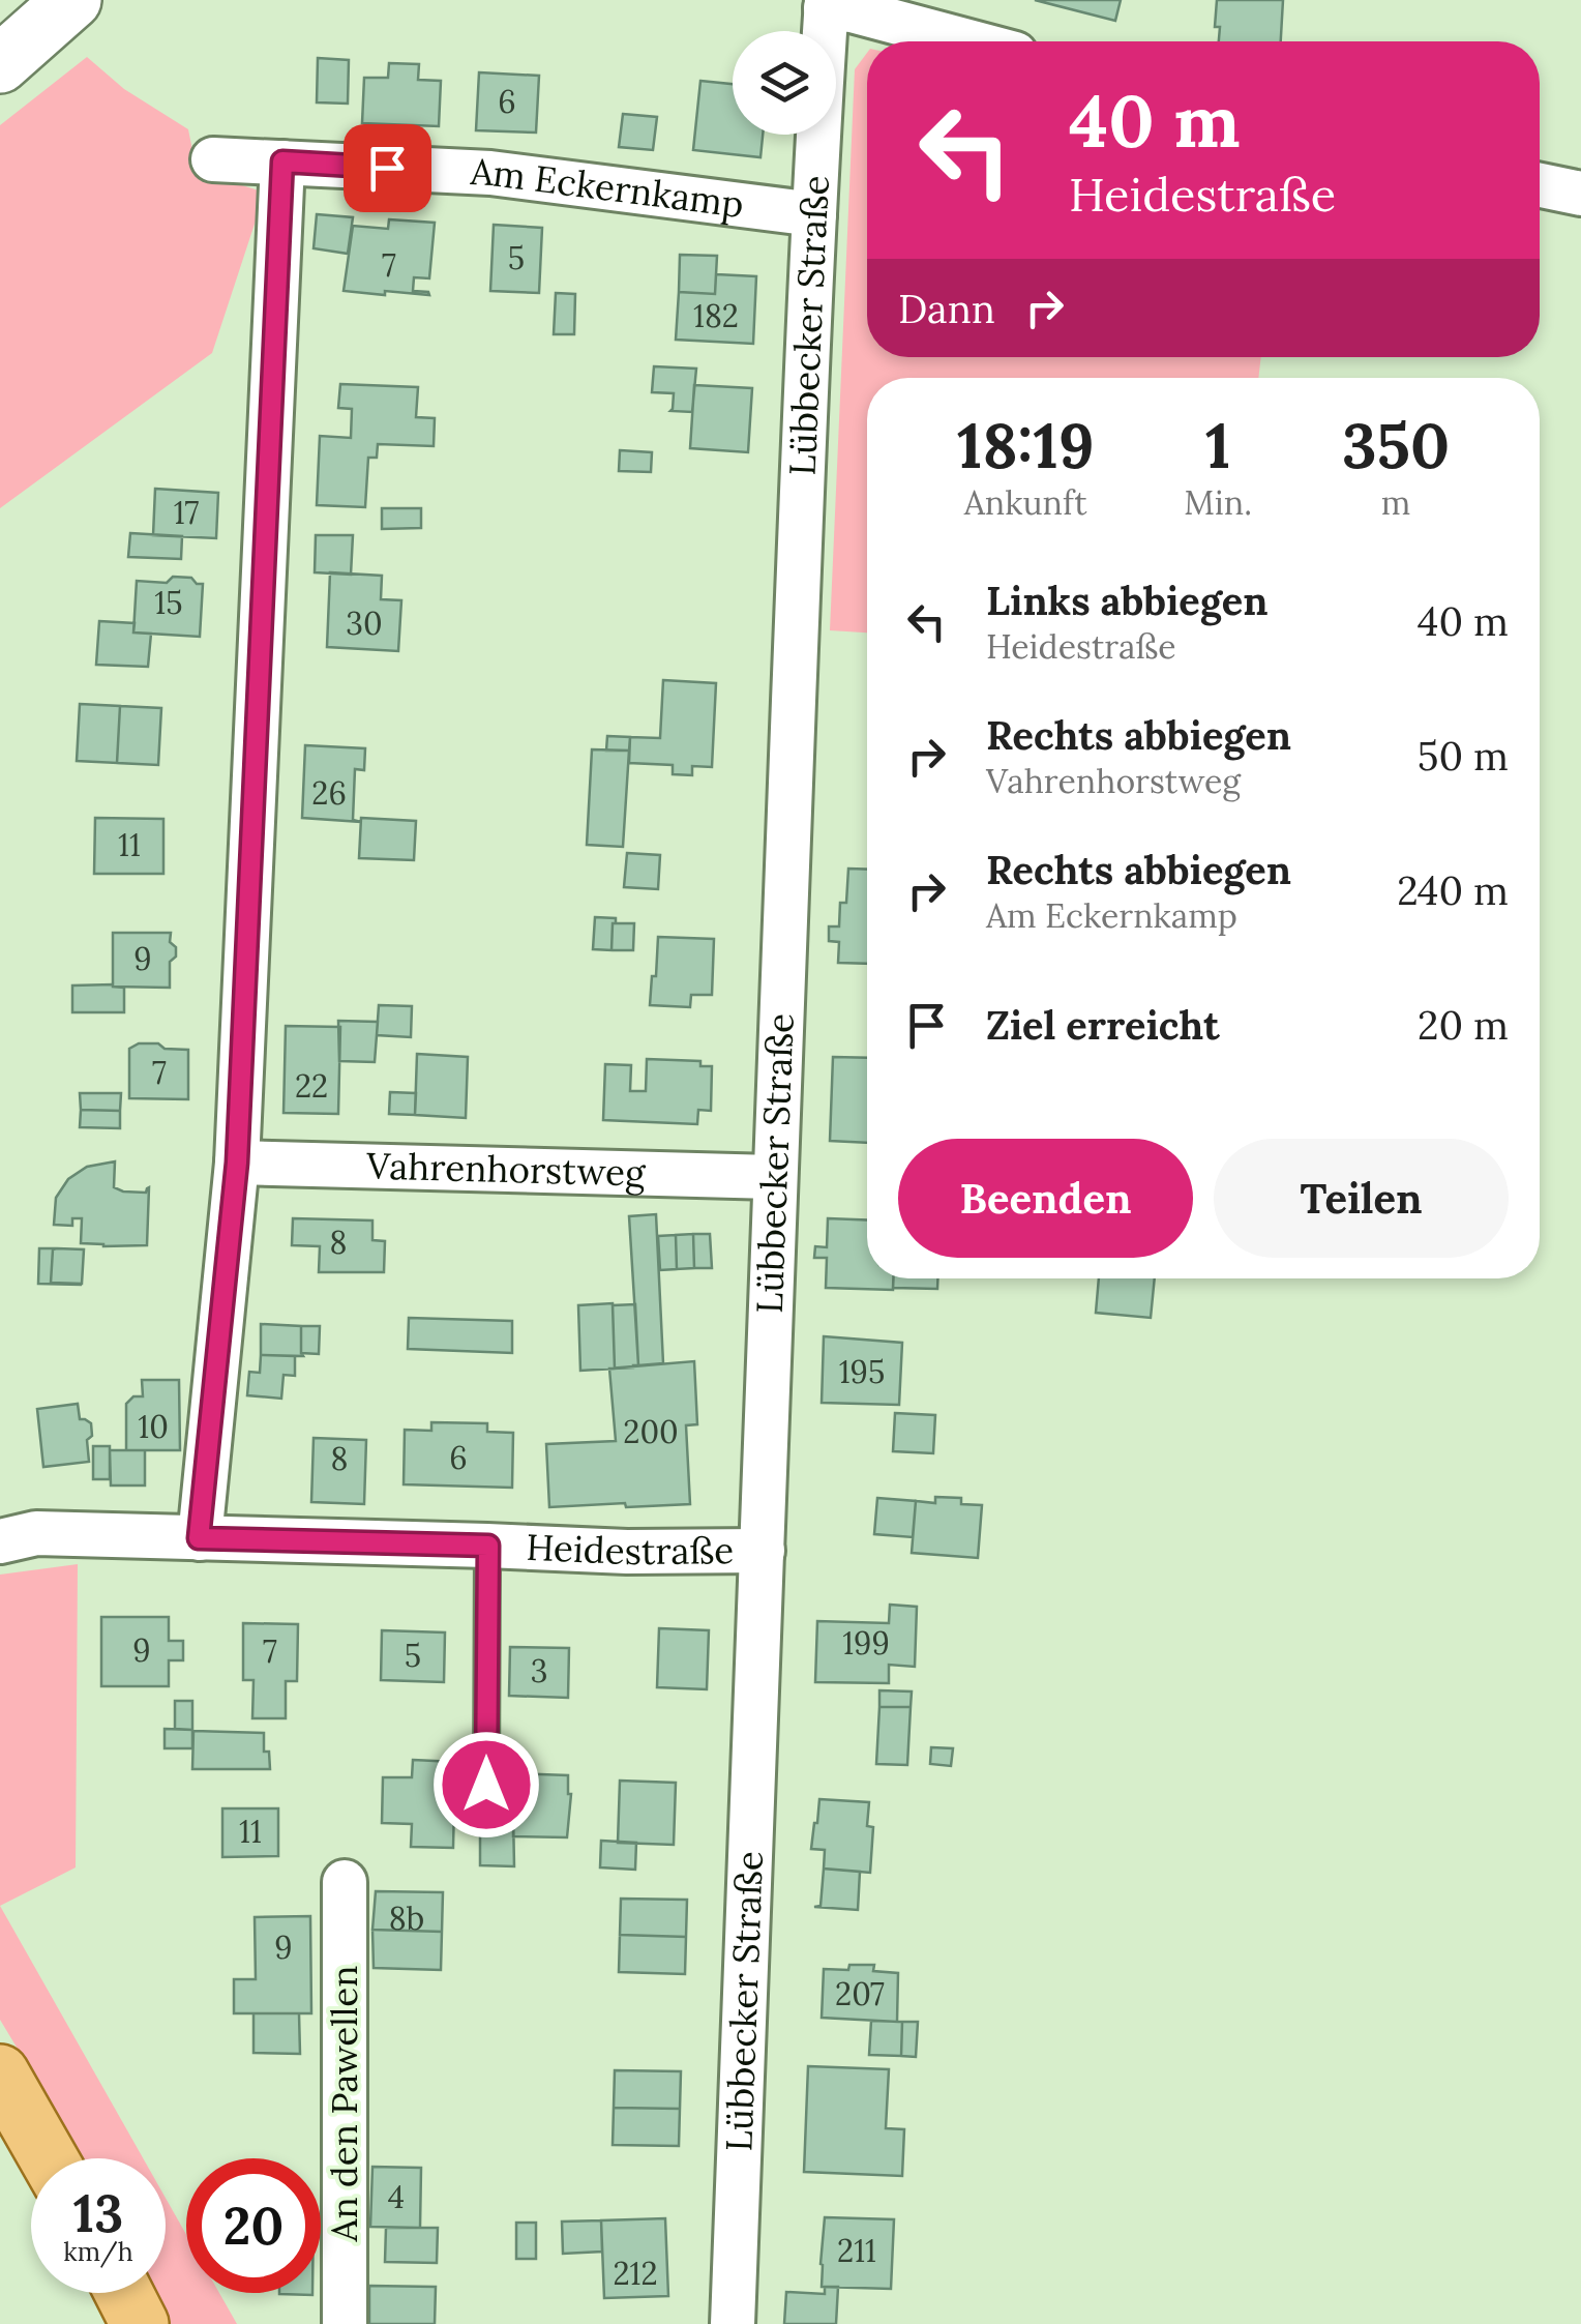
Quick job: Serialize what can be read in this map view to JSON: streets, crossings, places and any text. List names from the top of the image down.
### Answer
{
  "streets": {
    "street": [
      "Am Eckernkamp",
      "Lübbecker Straße",
      "Vahrenhorstweg",
      "Heidestraße",
      "An den Pawellen"
    ]
  },
  "crossings": [
    ["Am Eckernkamp", "Lübbecker Straße"],
    ["Lübbecker Straße", "Vahrenhorstweg"],
    ["Lübbecker Straße", "Heidestraße"]
  ],
  "house_numbers": [
    "6",
    "5",
    "7",
    "182",
    "17",
    "15",
    "30",
    "26",
    "11",
    "9",
    "7",
    "22",
    "8",
    "195",
    "10",
    "200",
    "6",
    "8",
    "199",
    "9",
    "7",
    "5",
    "3",
    "11",
    "8b",
    "9",
    "207",
    "4",
    "211",
    "212"
  ],
  "page": {
    "turn": ["40 m", "Heidestraße"],
    "then": "Dann",
    "eta": [
      "18:19",
      "Ankunft",
      "1",
      "Min.",
      "350",
      "m"
    ],
    "list": [
      {
        "name": "Links abbiegen",
        "note": "Heidestraße",
        "value": "40 m"
      },
      {
        "name": "Rechts abbiegen",
        "note": "Vahrenhorstweg",
        "value": "50 m"
      },
      {
        "name": "Rechts abbiegen",
        "note": "Am Eckernkamp",
        "value": "240 m"
      },
      {
        "name": "Ziel erreicht",
        "value": "20 m"
      }
    ],
    "buttons": ["Beenden", "Teilen"],
    "speed": "13 km/h",
    "limit": "20"
  }
}
